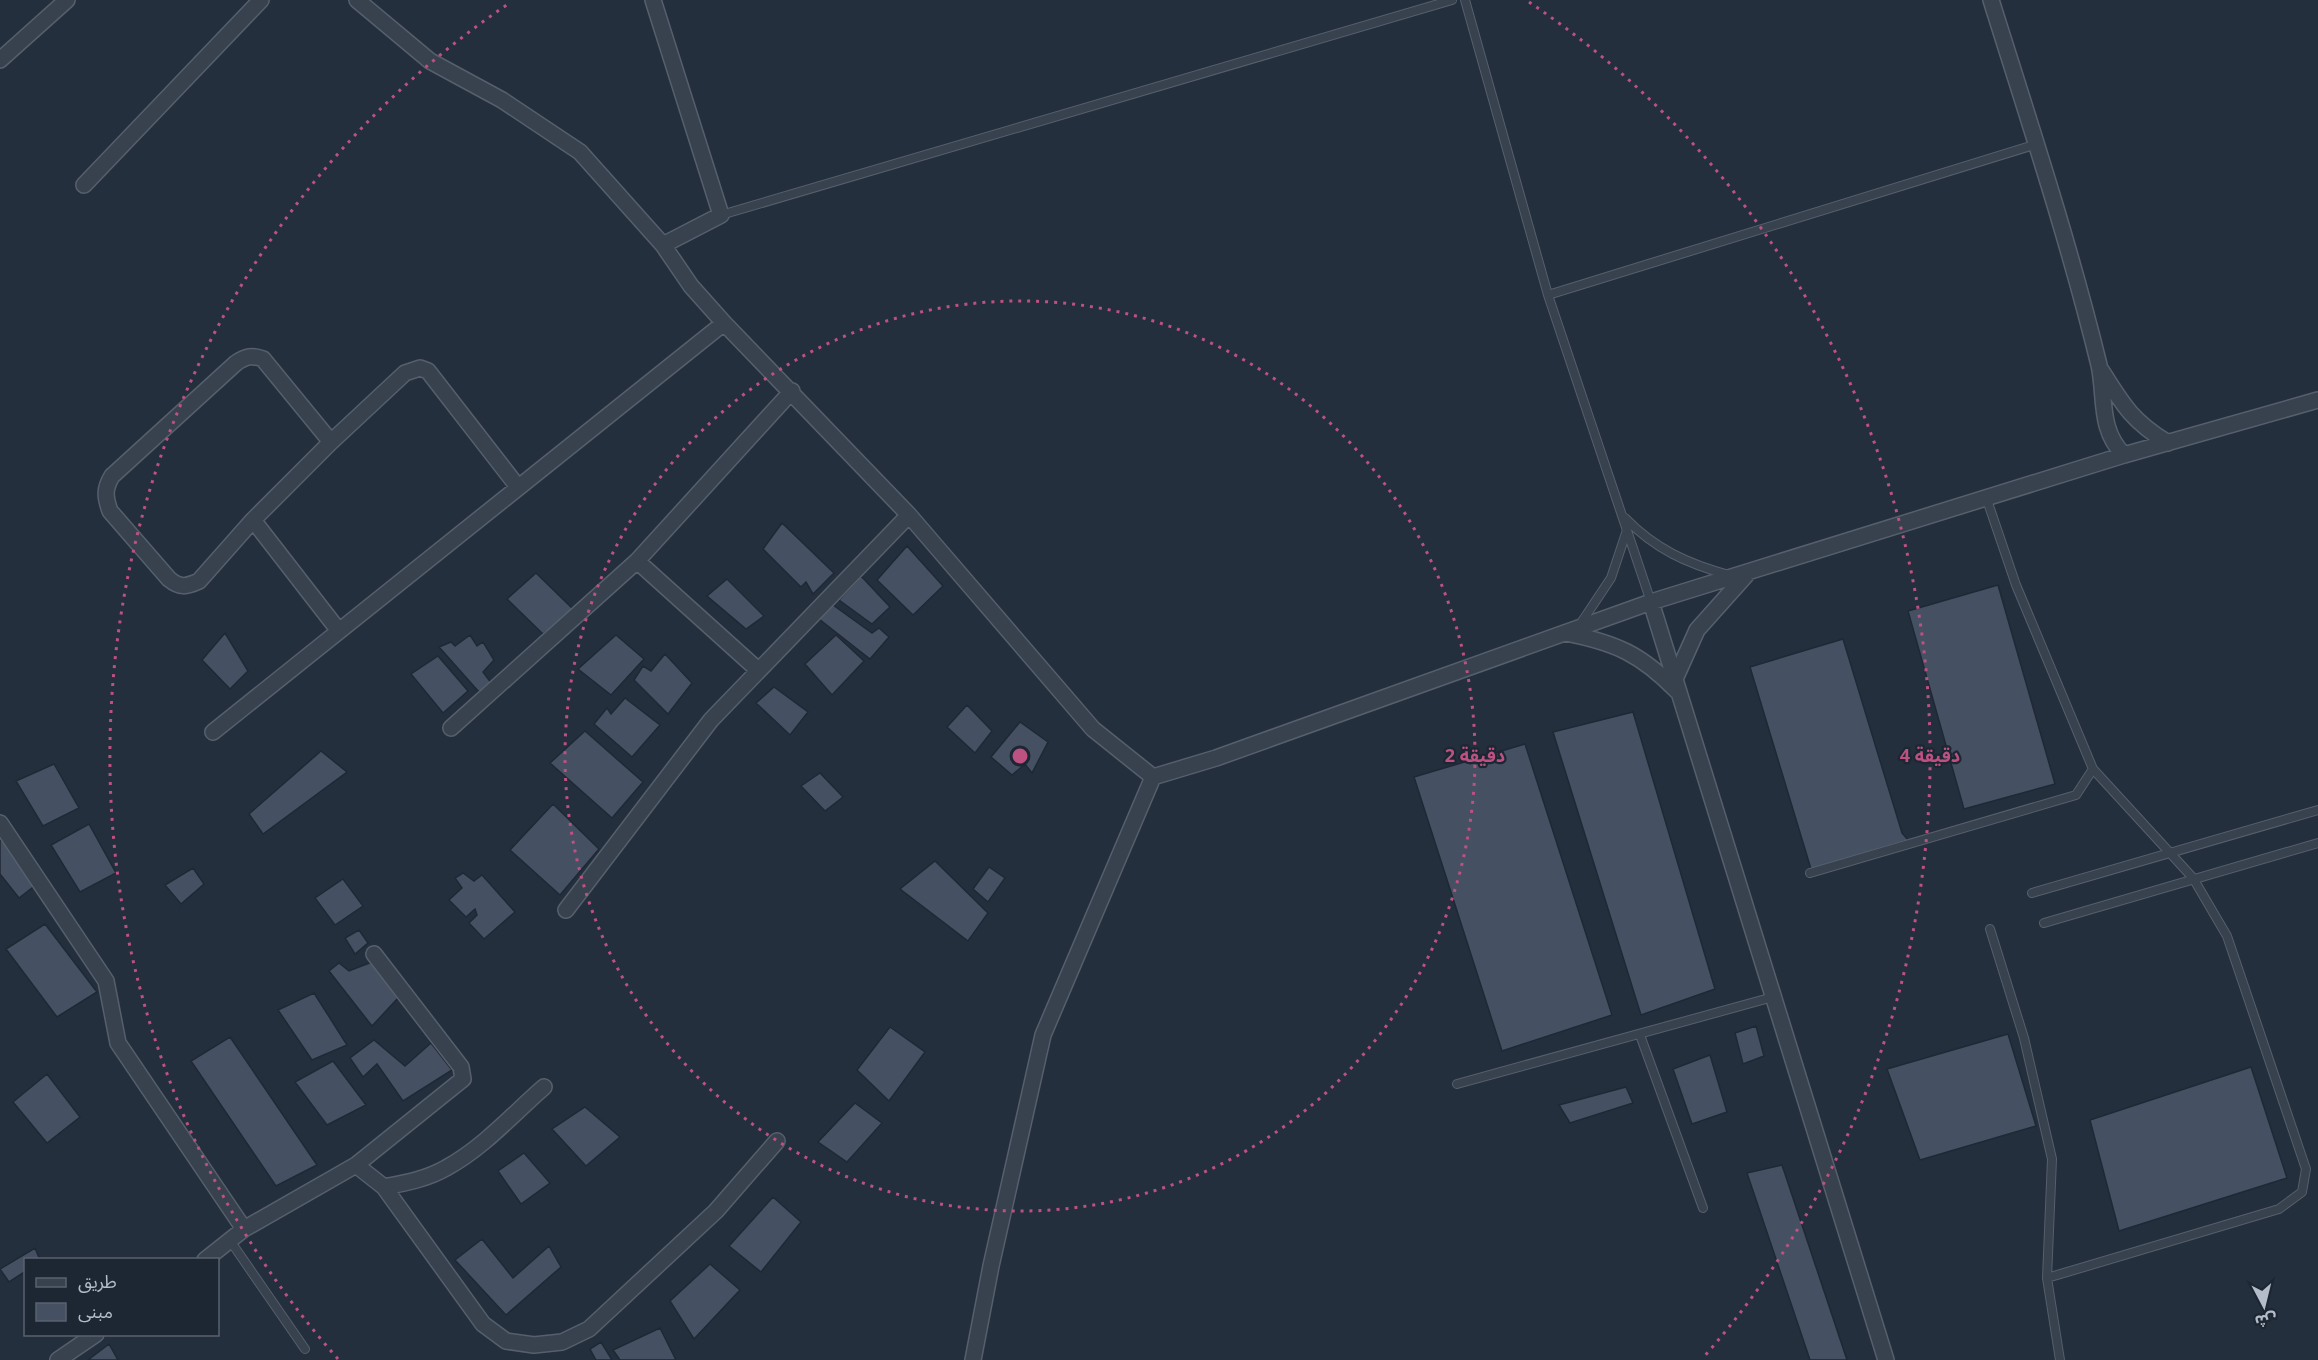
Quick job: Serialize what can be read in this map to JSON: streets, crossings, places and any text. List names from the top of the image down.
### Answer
{
  "legend": ["طريق", "مبنى"],
  "north": "bottom",
  "rings": ["2 دقيقة", "4 دقيقة"]
}
